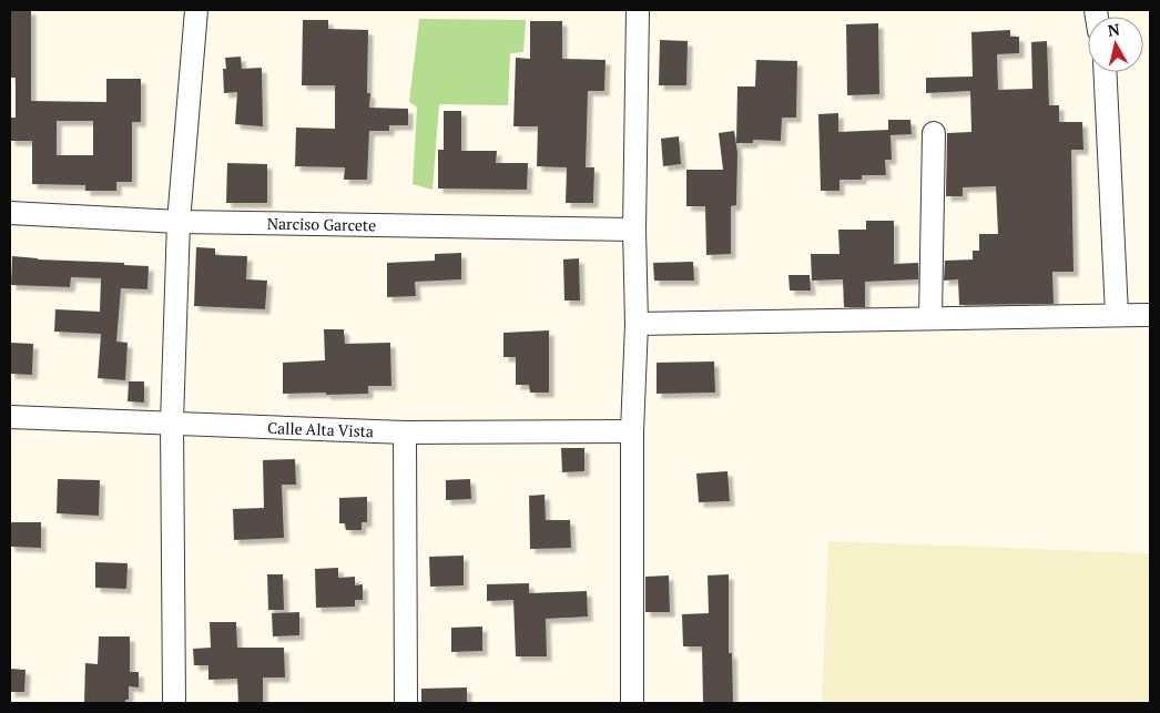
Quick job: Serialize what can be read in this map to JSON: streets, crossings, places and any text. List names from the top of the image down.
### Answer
{
  "streets": {
    "street": ["Narciso Garcete", "Calle Alta Vista"]
  },
  "north": "top"
}
